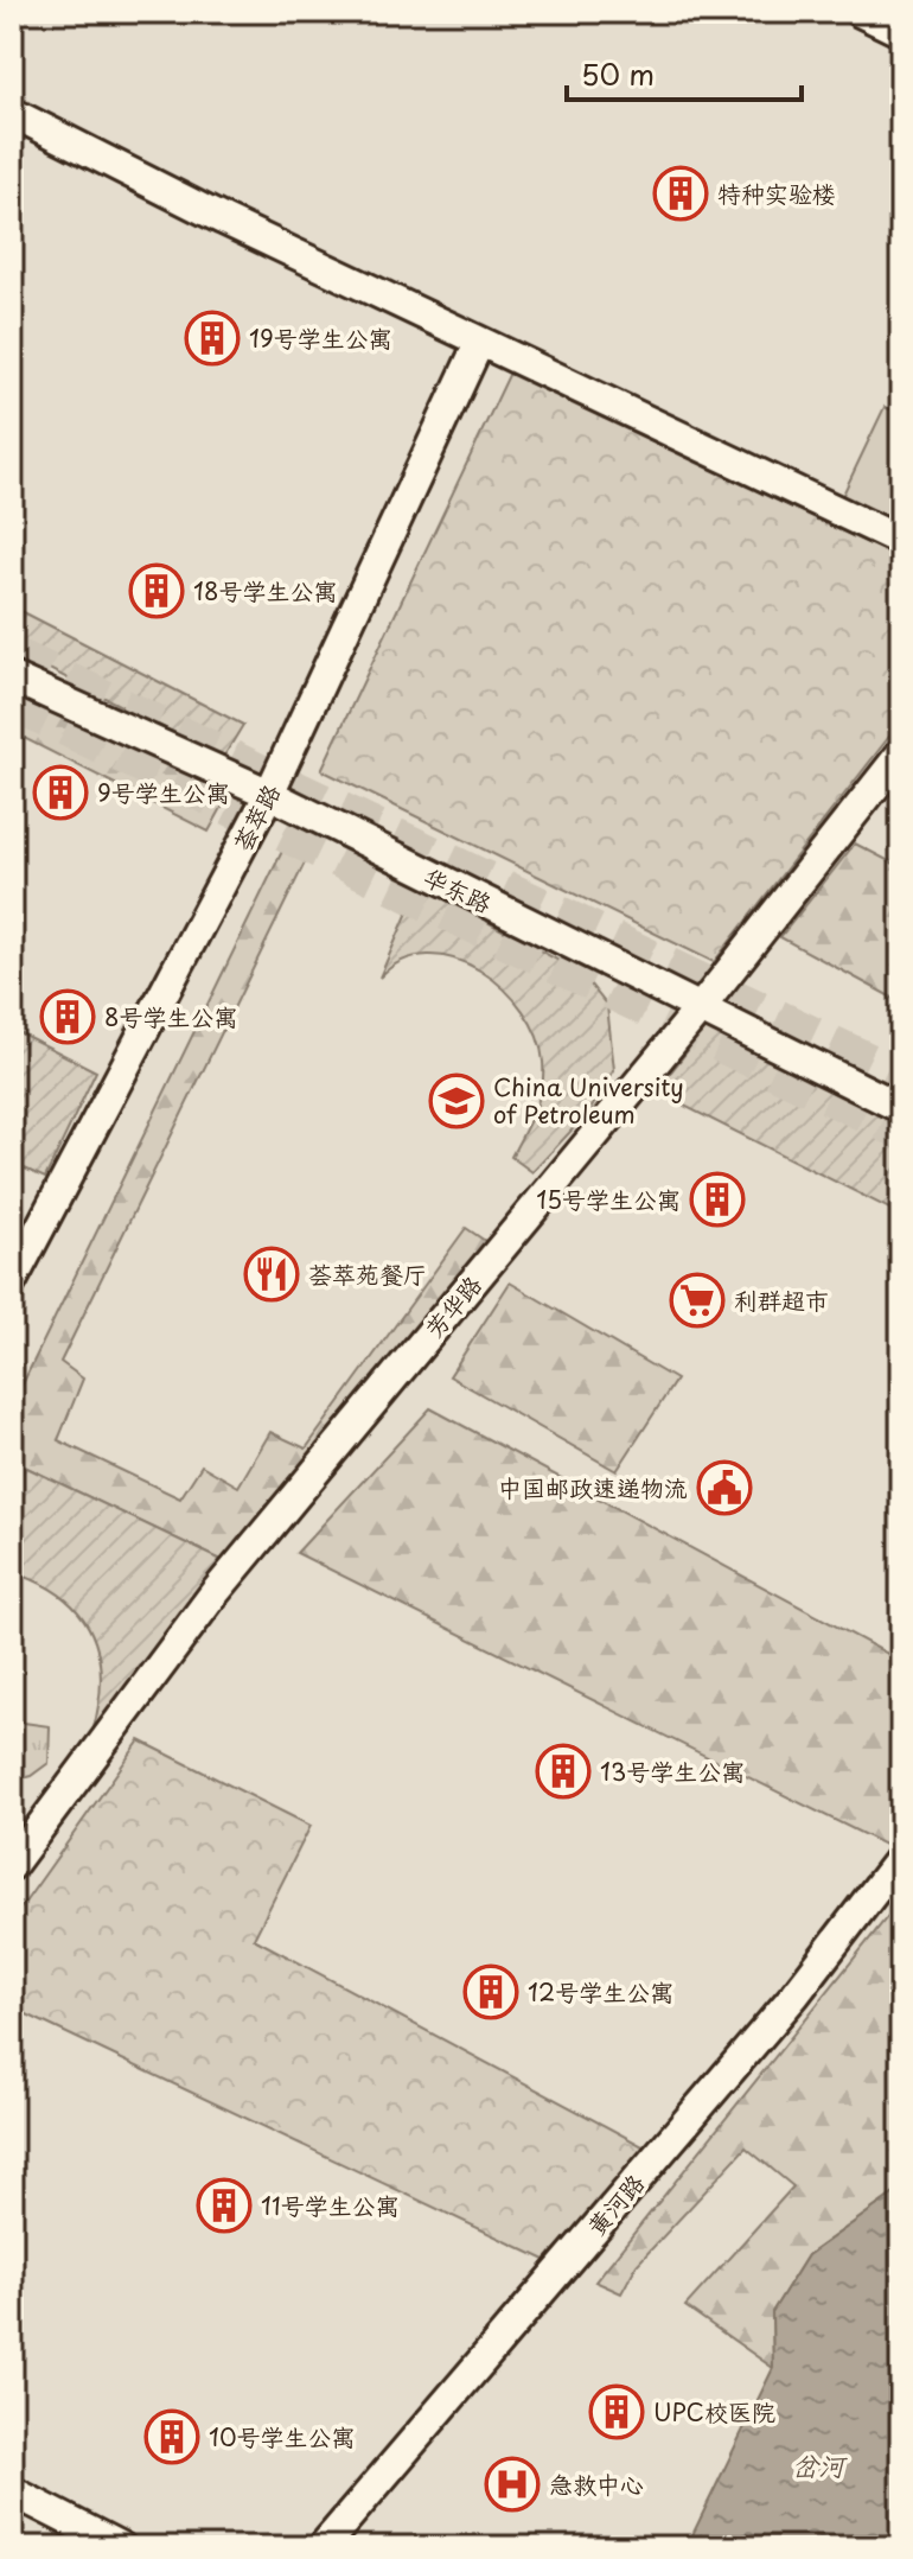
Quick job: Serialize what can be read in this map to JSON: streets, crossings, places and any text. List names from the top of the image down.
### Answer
{
  "streets": {
    "street": [
      "荟萃路",
      "华东路",
      "芳华路",
      "黄河路"
    ]
  },
  "crossings": [
    ["荟萃路", "华东路"],
    ["华东路", "芳华路"]
  ],
  "water": ["岔河"],
  "places": {
    "building": [
      "特种实验楼",
      "19号学生公寓",
      "18号学生公寓",
      "9号学生公寓",
      "8号学生公寓",
      "15号学生公寓",
      "13号学生公寓",
      "12号学生公寓",
      "11号学生公寓",
      "UPC校医院",
      "10号学生公寓"
    ],
    "school or university": ["China University of Petroleum"],
    "restaurant": ["荟萃苑餐厅"],
    "supermarket": ["利群超市"],
    "public building": ["中国邮政速递物流"],
    "hospital": ["急救中心"]
  },
  "scale_bar": "50 m"
}
